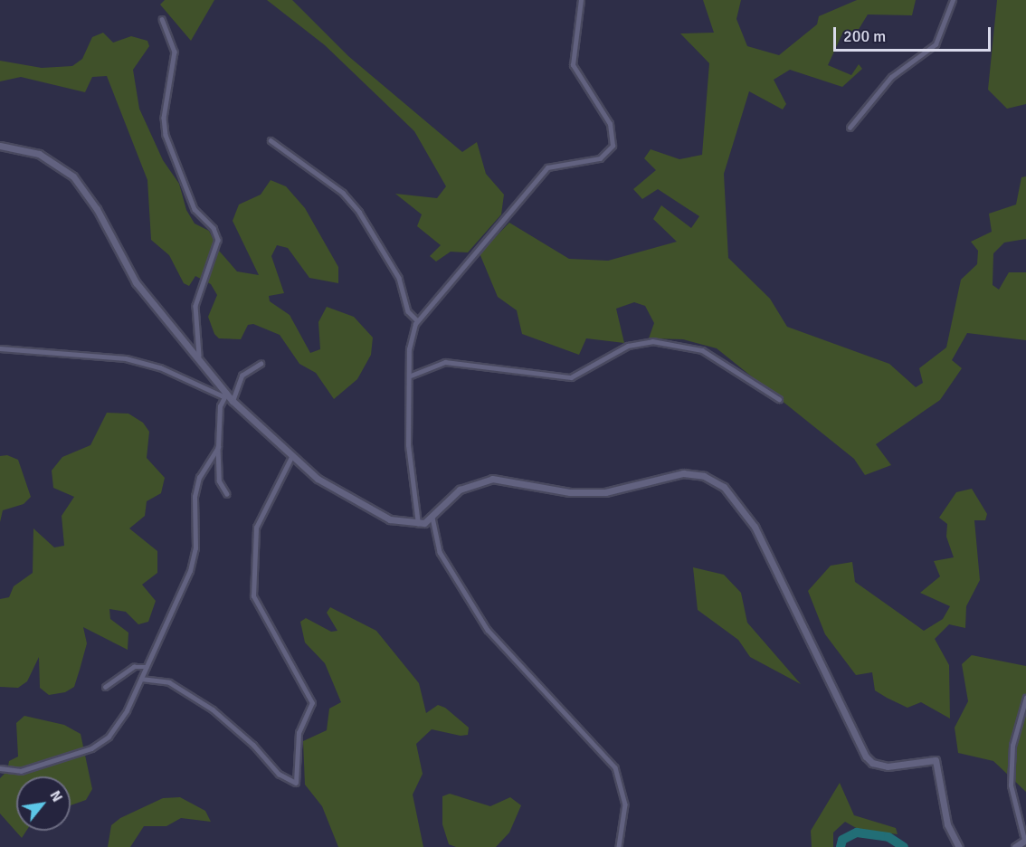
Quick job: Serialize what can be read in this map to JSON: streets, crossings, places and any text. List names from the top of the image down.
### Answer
{
  "scale_bar": "200 m",
  "north": "top right"
}
